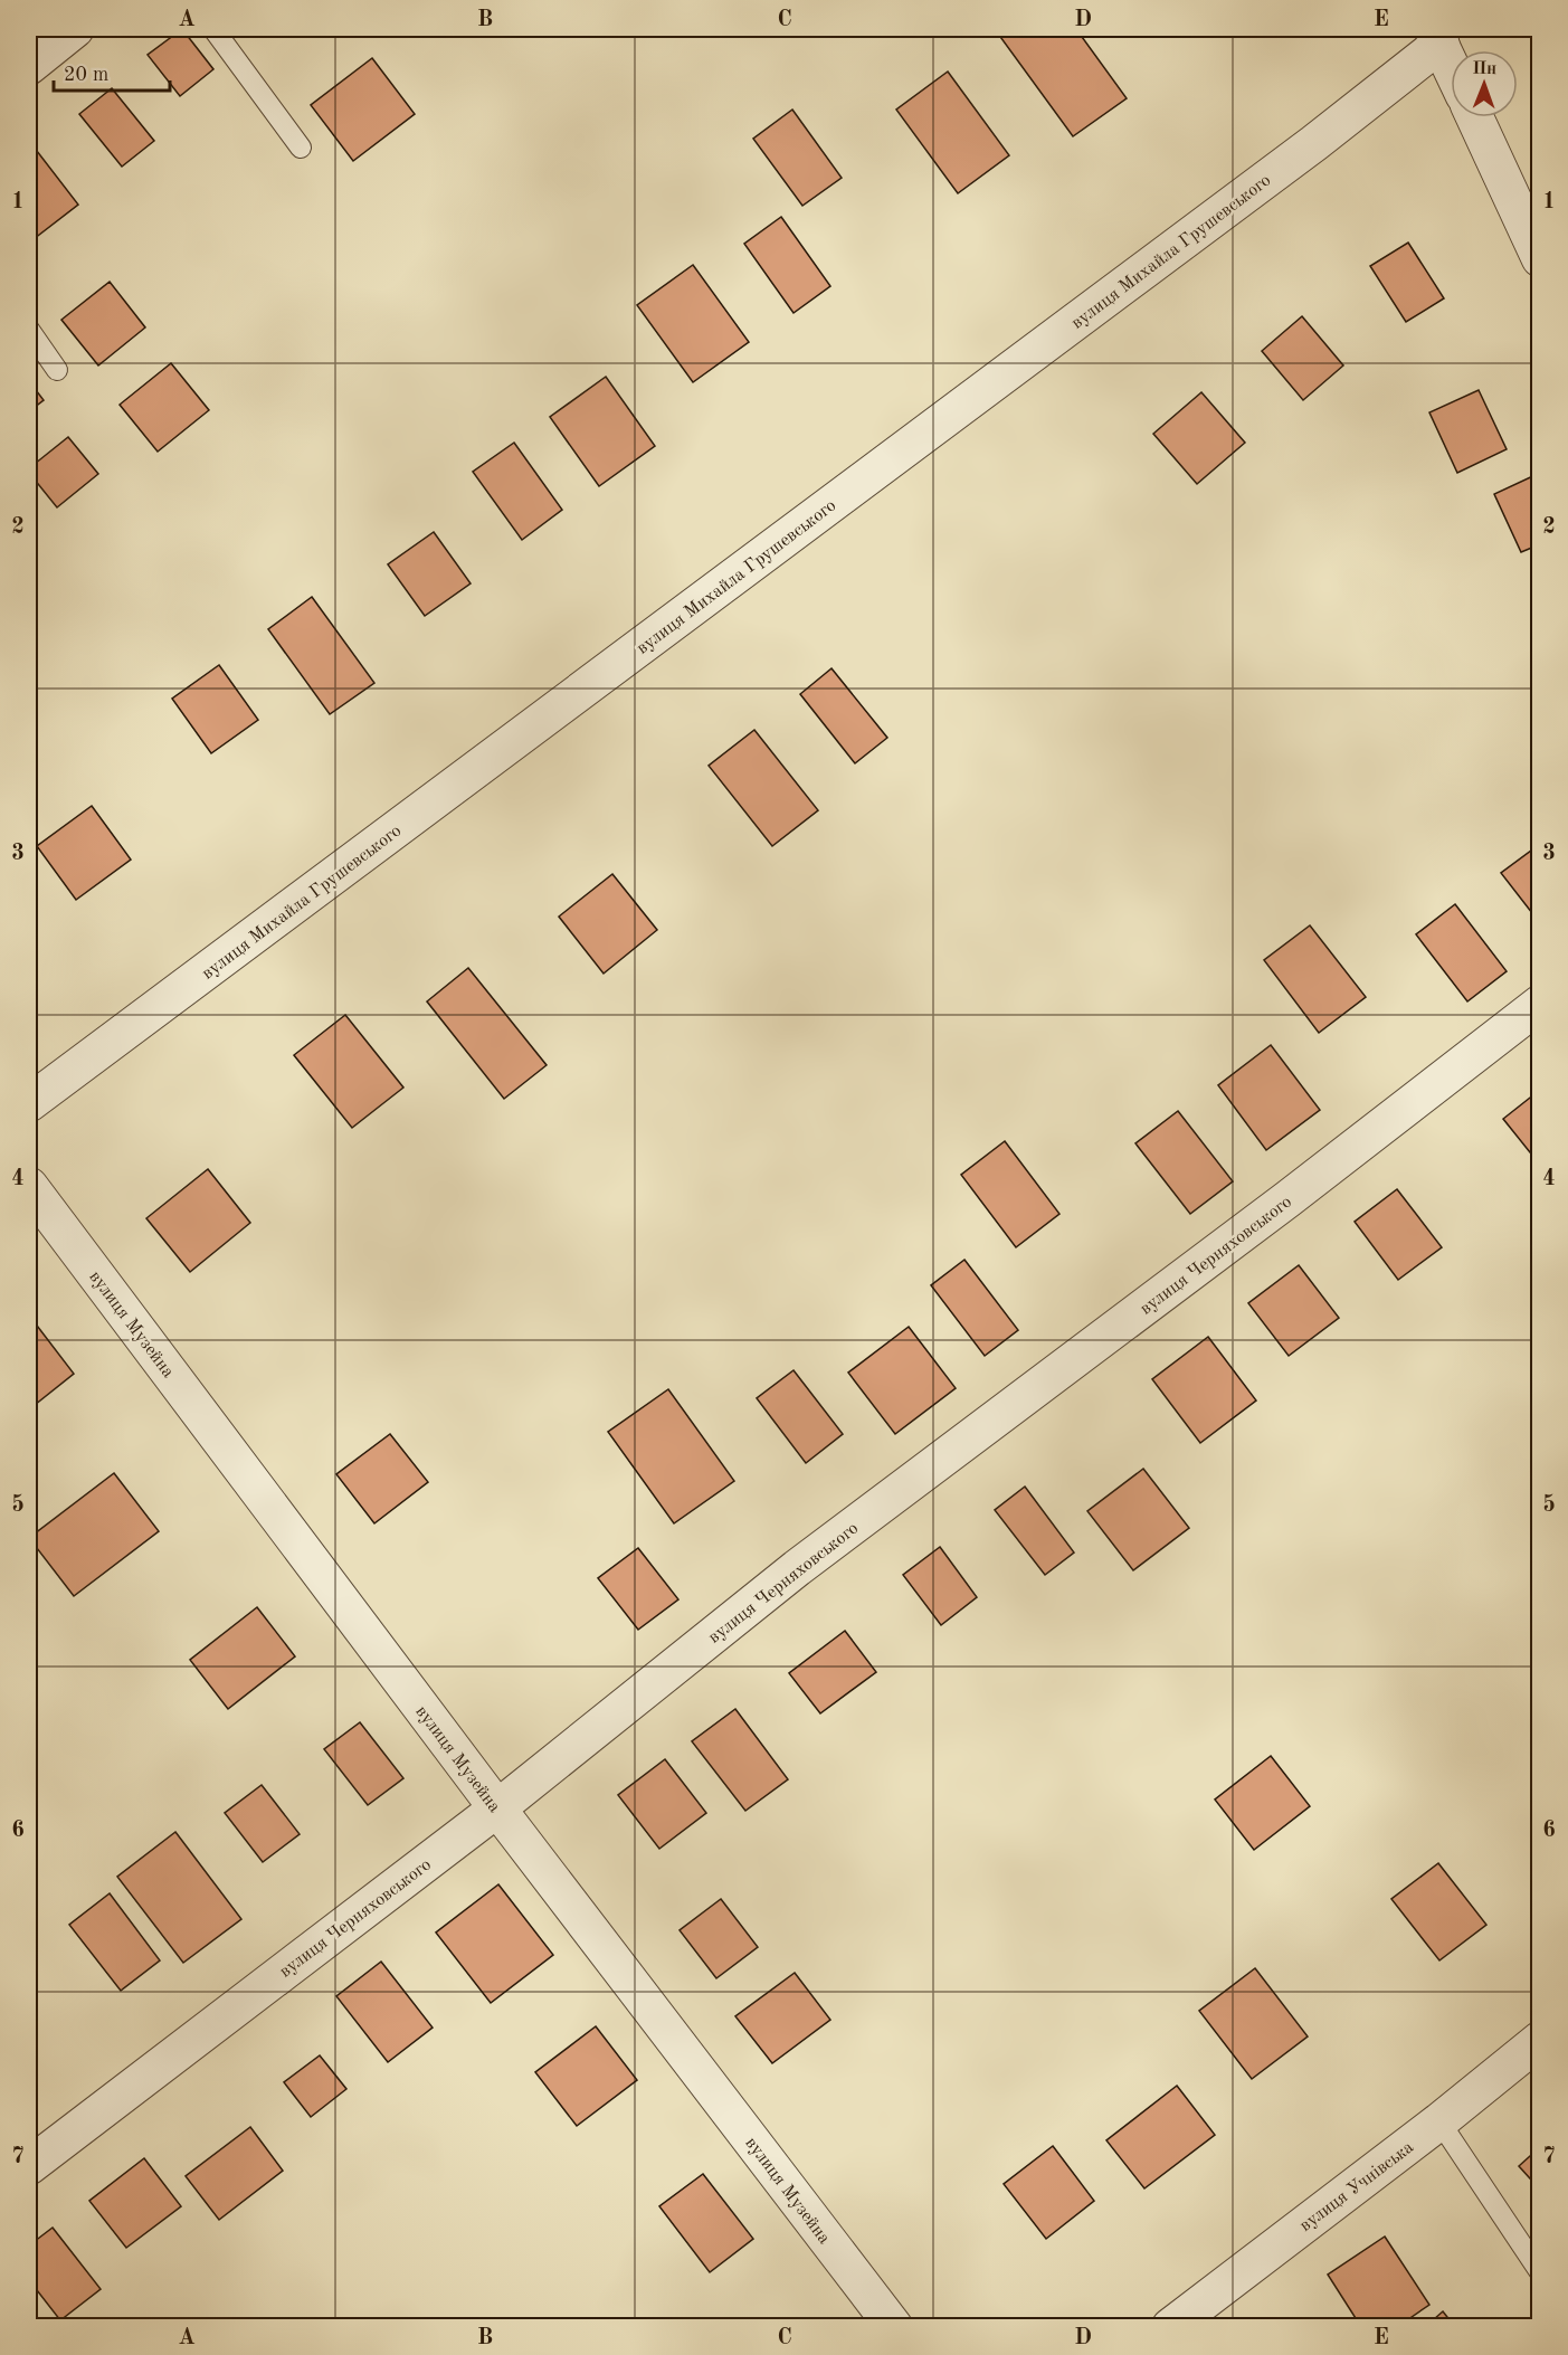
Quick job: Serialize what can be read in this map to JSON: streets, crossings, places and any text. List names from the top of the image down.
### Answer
{
  "streets": {
    "street": [
      "вулиця Михайла Грушевського",
      "вулиця Черняховського",
      "вулиця Музейна",
      "вулиця Учнівська"
    ]
  },
  "crossings": [
    ["вулиця Черняховського", "вулиця Музейна"]
  ],
  "scale_bar": "20 m",
  "north": "top",
  "grid": {
    "columns": [
      "A",
      "B",
      "C",
      "D",
      "E"
    ],
    "rows": [
      "1",
      "2",
      "3",
      "4",
      "5",
      "6",
      "7"
    ]
  }
}
